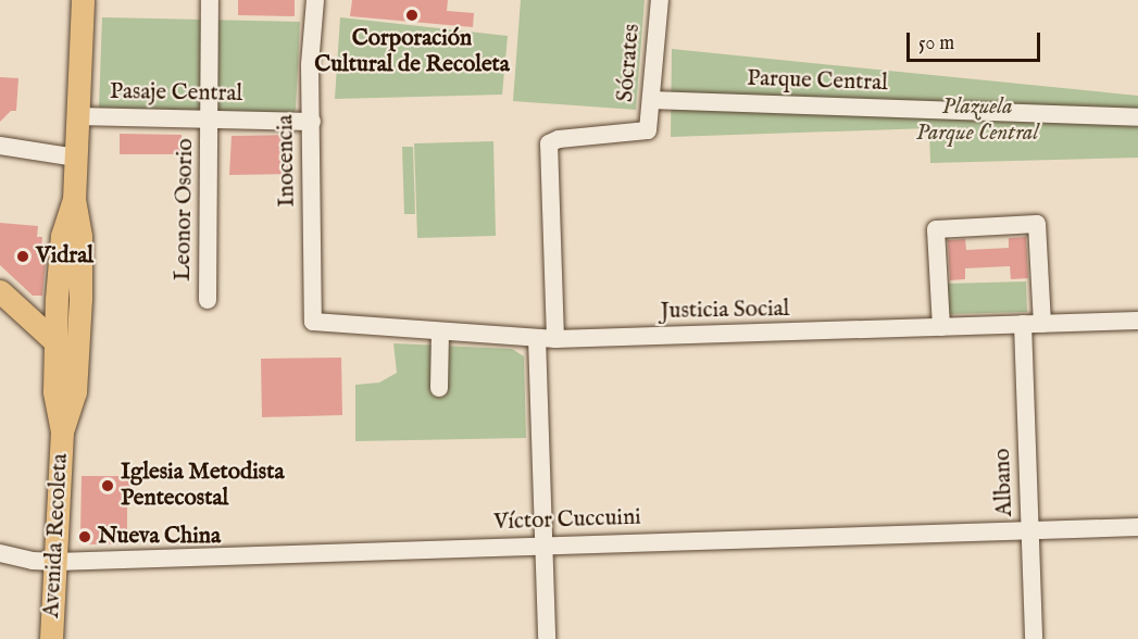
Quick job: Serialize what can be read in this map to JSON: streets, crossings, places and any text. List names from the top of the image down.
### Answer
{
  "streets": {
    "main road": ["Avenida Recoleta"],
    "street": [
      "Sócrates",
      "Parque Central",
      "Pasaje Central",
      "Inocencia",
      "Leonor Osorio",
      "Justicia Social",
      "Albano",
      "Víctor Cuccuini"
    ]
  },
  "crossings": [
    ["Sócrates", "Parque Central"],
    ["Sócrates", "Justicia Social"],
    ["Pasaje Central", "Inocencia"],
    ["Pasaje Central", "Leonor Osorio"],
    ["Pasaje Central", "Avenida Recoleta"],
    ["Inocencia", "Justicia Social"],
    ["Justicia Social", "Albano"],
    ["Albano", "Víctor Cuccuini"],
    ["Víctor Cuccuini", "Avenida Recoleta"]
  ],
  "parks": ["Plazuela Parque Central"],
  "places": [
    "Corporación Cultural de Recoleta",
    "Vidral",
    "Iglesia Metodista Pentecostal",
    "Nueva China"
  ],
  "scale_bar": "50 m"
}
